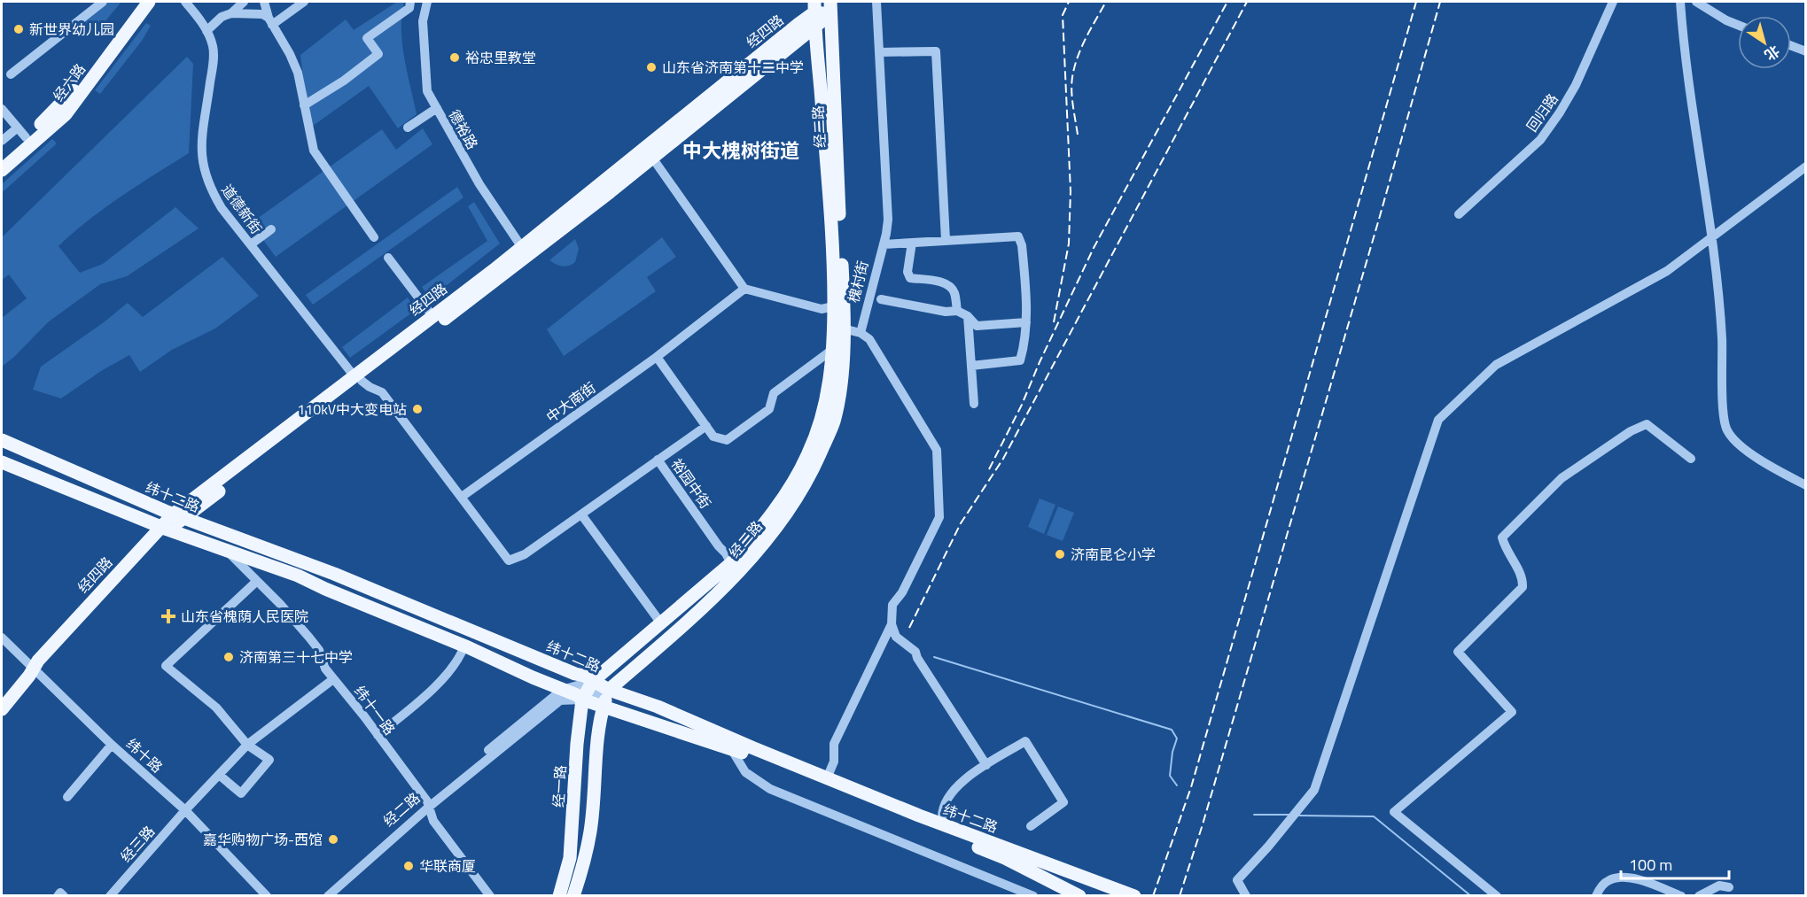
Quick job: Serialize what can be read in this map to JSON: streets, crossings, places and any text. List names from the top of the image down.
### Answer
{
  "streets": {
    "main road": [
      "经四路",
      "经六路",
      "经二路",
      "纬十二路",
      "经一路"
    ],
    "street": [
      "回归路",
      "德裕路",
      "道德新街",
      "槐村街",
      "中大南街",
      "裕园中街",
      "纬十一路",
      "纬十路",
      "经三路"
    ]
  },
  "crossings": [
    ["经四路", "经二路"],
    ["经四路", "德裕路"],
    ["经四路", "道德新街"],
    ["经四路", "纬十二路"],
    ["经四路", "纬十路"],
    ["经二路", "裕园中街"],
    ["经二路", "纬十二路"],
    ["经二路", "纬十一路"],
    ["经二路", "经一路"],
    ["纬十二路", "纬十一路"],
    ["纬十二路", "经一路"],
    ["纬十一路", "经三路"],
    ["纬十路", "经三路"]
  ],
  "districts": ["中大槐树街道"],
  "places": {
    "other": [
      "新世界幼儿园",
      "裕忠里教堂",
      "山东省济南第十二中学",
      "110kV中大变电站",
      "济南昆仑小学",
      "济南第三十七中学",
      "嘉华购物广场-西馆",
      "华联商厦"
    ],
    "health": ["山东省槐荫人民医院"]
  },
  "scale_bar": "100 m",
  "north": "bottom right"
}
